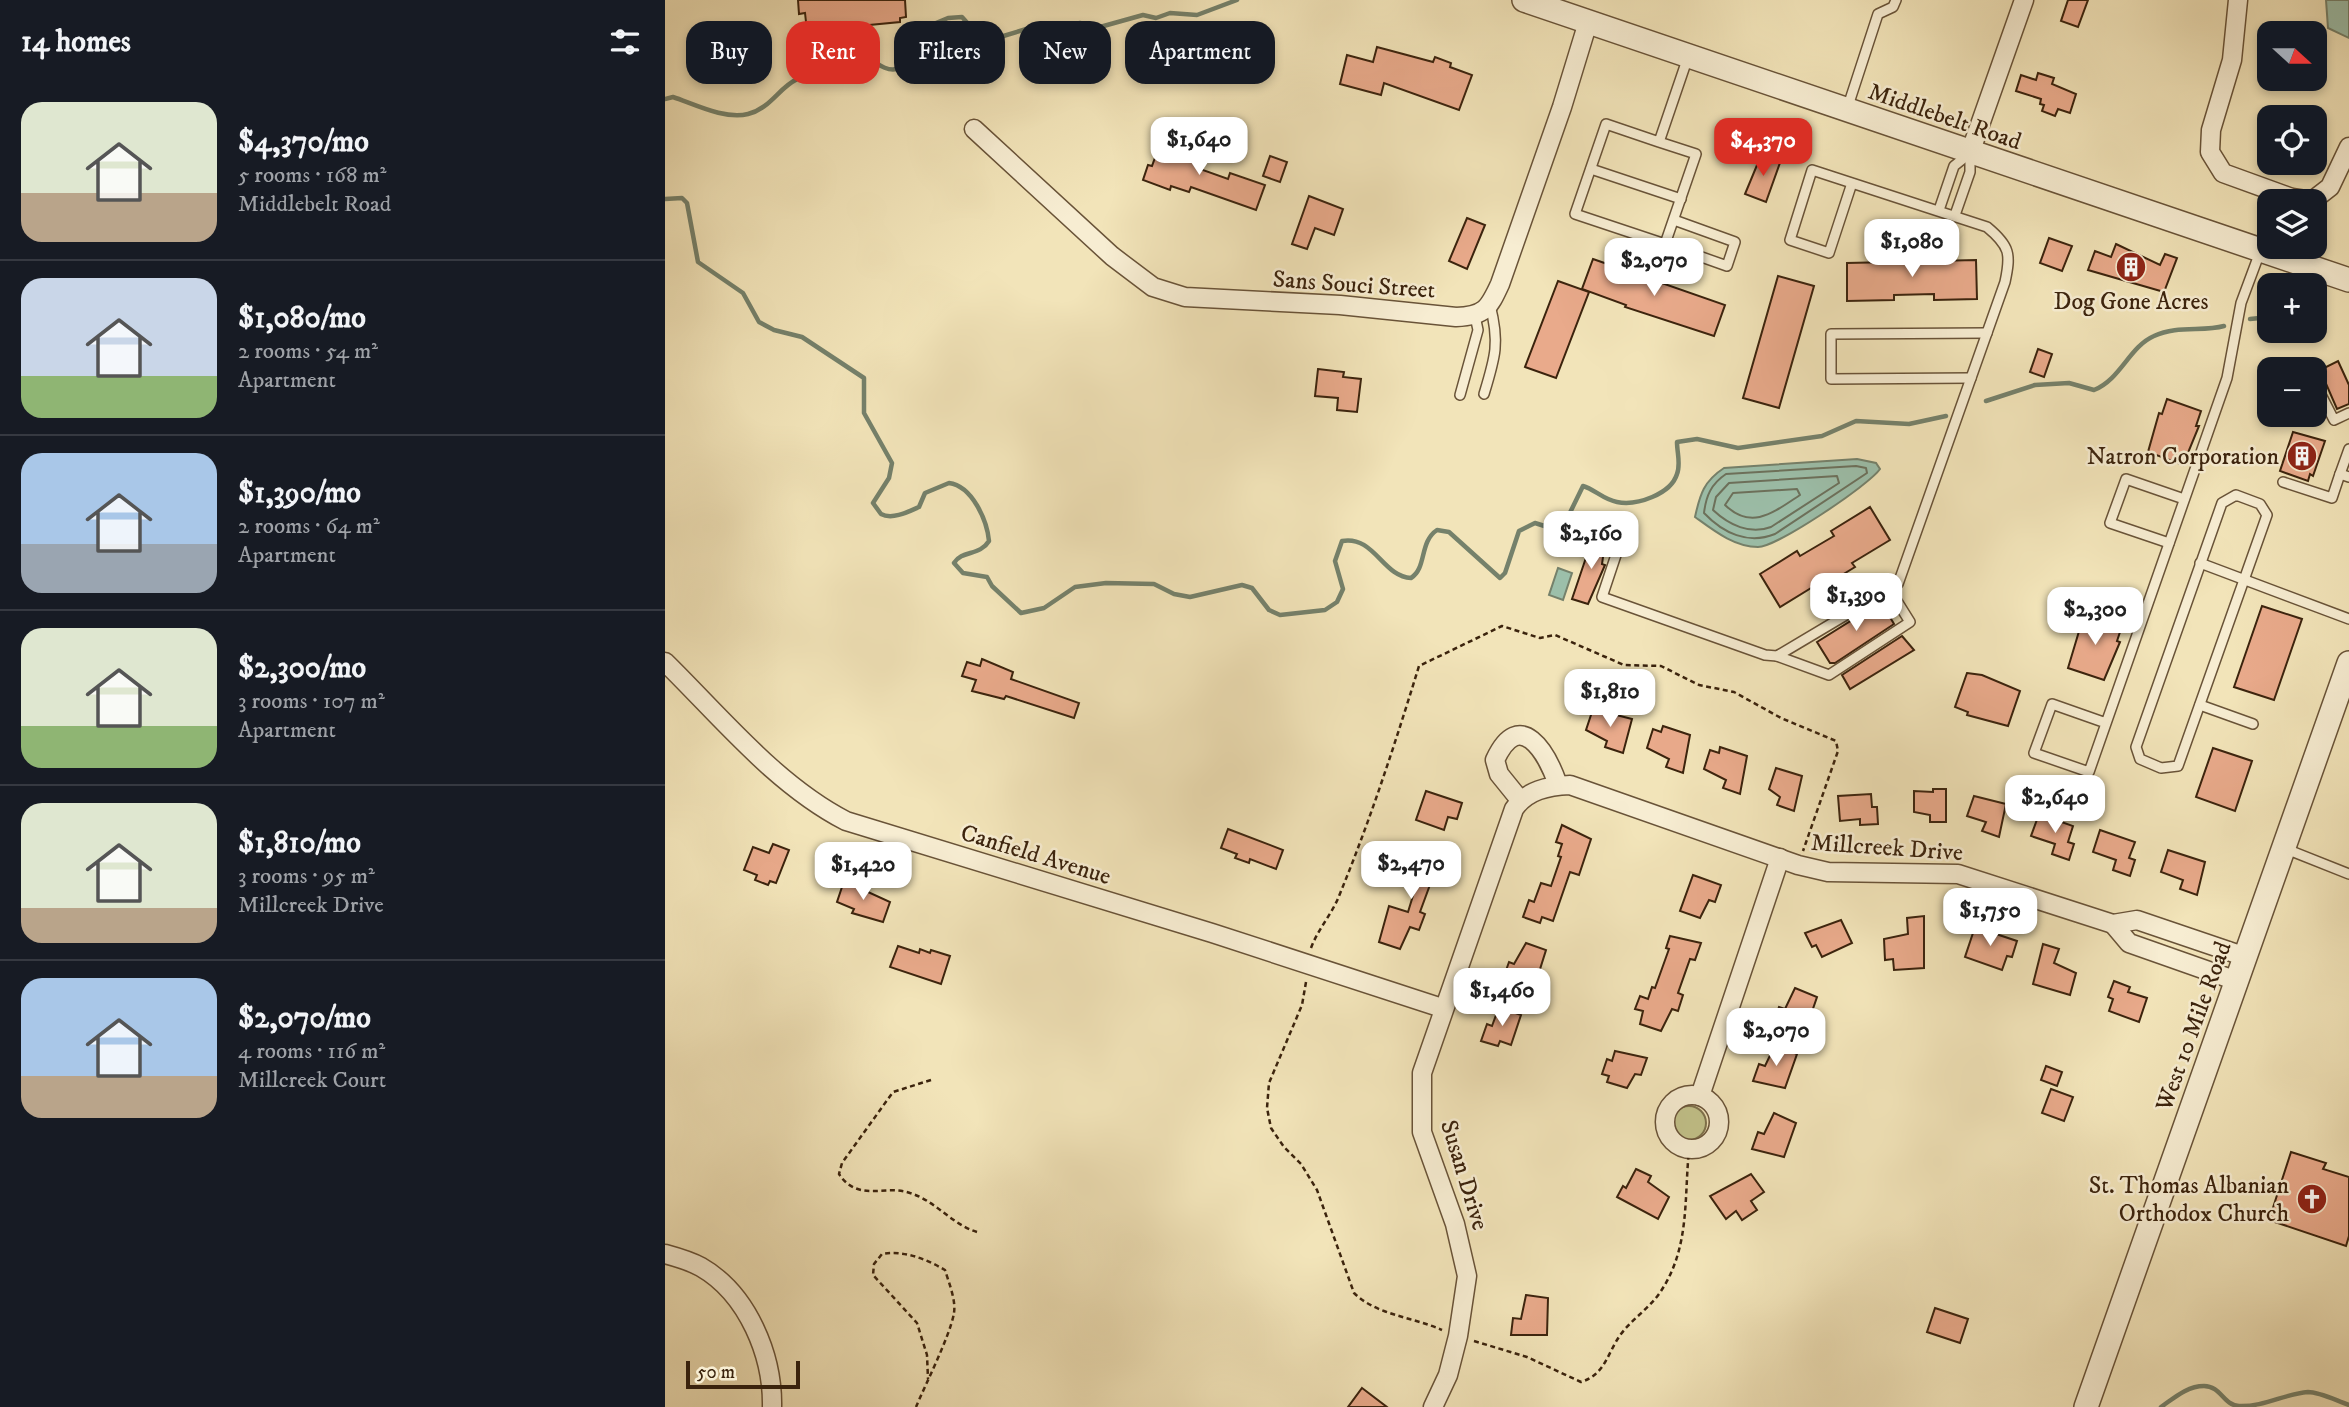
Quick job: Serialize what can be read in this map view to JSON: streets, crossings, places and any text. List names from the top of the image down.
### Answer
{
  "streets": {
    "street": [
      "Middlebelt Road",
      "Sans Souci Street",
      "Millcreek Drive",
      "Canfield Avenue",
      "West 10 Mile Road",
      "Susan Drive"
    ]
  },
  "crossings": [
    ["Millcreek Drive", "West 10 Mile Road"],
    ["Millcreek Drive", "Susan Drive"],
    ["Canfield Avenue", "Susan Drive"]
  ],
  "places": {
    "building": ["Dog Gone Acres", "Natron Corporation"],
    "church": ["St. Thomas Albanian Orthodox Church"]
  },
  "scale_bar": "50 m",
  "north": "right",
  "page": {
    "heading": "14 homes",
    "map_buttons": ["+", "−"],
    "chip": [
      "Buy",
      "Rent",
      "Filters",
      "New",
      "Apartment"
    ],
    "list": [
      {
        "name": "$4,370/mo",
        "note": "5 rooms · 168 m² · Middlebelt Road"
      },
      {
        "name": "$1,080/mo",
        "note": "2 rooms · 54 m² · Apartment"
      },
      {
        "name": "$1,390/mo",
        "note": "2 rooms · 64 m² · Apartment"
      },
      {
        "name": "$2,300/mo",
        "note": "3 rooms · 107 m² · Apartment"
      },
      {
        "name": "$1,810/mo",
        "note": "3 rooms · 95 m² · Millcreek Drive"
      },
      {
        "name": "$2,070/mo",
        "note": "4 rooms · 116 m² · Millcreek Court"
      }
    ],
    "price": [
      "$1,640",
      "$4,370",
      "$1,080",
      "$2,070",
      "$2,160",
      "$1,390",
      "$2,300",
      "$1,810",
      "$2,640",
      "$2,470",
      "$1,420",
      "$1,750",
      "$1,460",
      "$2,070"
    ],
    "scale": "50 m"
  }
}
